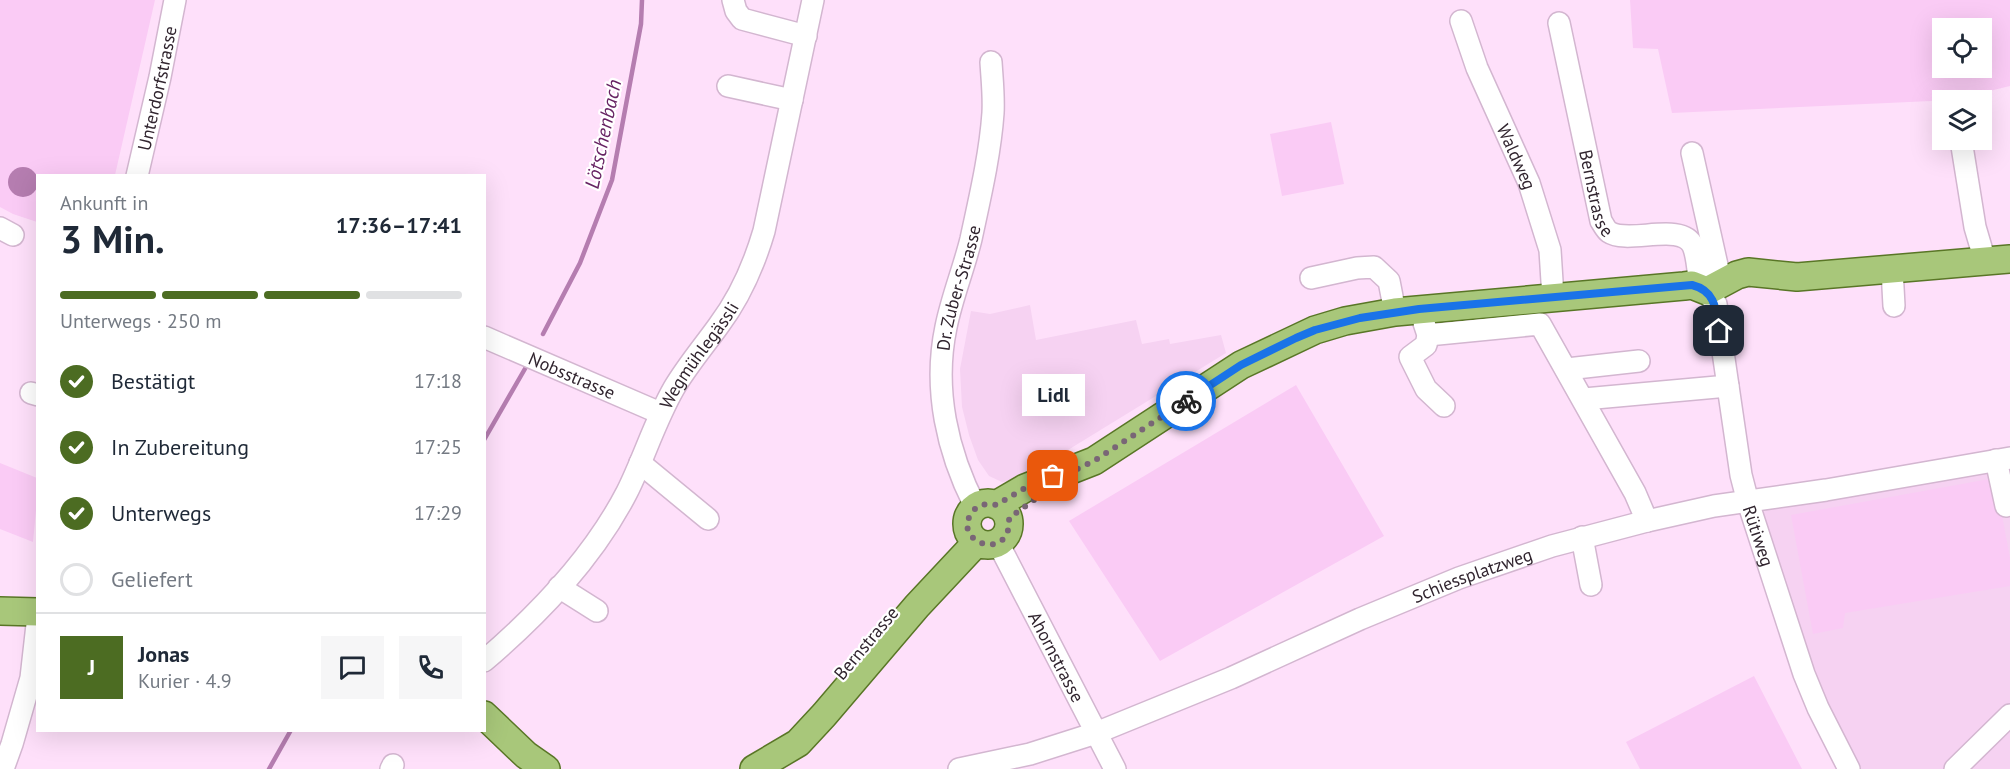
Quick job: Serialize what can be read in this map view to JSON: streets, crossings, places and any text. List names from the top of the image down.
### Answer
{
  "streets": {
    "main road": ["Bernstrasse"],
    "street": [
      "Unterdorfstrasse",
      "Waldweg",
      "Dr. Zuber-Strasse",
      "Wegmühlegässli",
      "Nobsstrasse",
      "Rütiweg",
      "Schiessplatzweg",
      "Ahornstrasse"
    ]
  },
  "crossings": [
    ["Waldweg", "Bernstrasse"],
    ["Bernstrasse", "Dr. Zuber-Strasse"],
    ["Bernstrasse", "Rütiweg"],
    ["Bernstrasse", "Ahornstrasse"],
    ["Dr. Zuber-Strasse", "Ahornstrasse"],
    ["Wegmühlegässli", "Nobsstrasse"],
    ["Rütiweg", "Schiessplatzweg"],
    ["Schiessplatzweg", "Ahornstrasse"]
  ],
  "water": ["Lötschenbach"],
  "places": ["Lidl"],
  "page": {
    "heading": ["3 Min.", "Ankunft in", "17:36–17:41"],
    "panel": ["Jonas", "Kurier · 4.9"],
    "bar": "Unterwegs · 250 m",
    "list": [
      ["Bestätigt", "17:18"],
      ["In Zubereitung", "17:25"],
      ["Unterwegs", "17:29"],
      "Geliefert"
    ],
    "bubble": "Lidl",
    "round": "J"
  }
}
